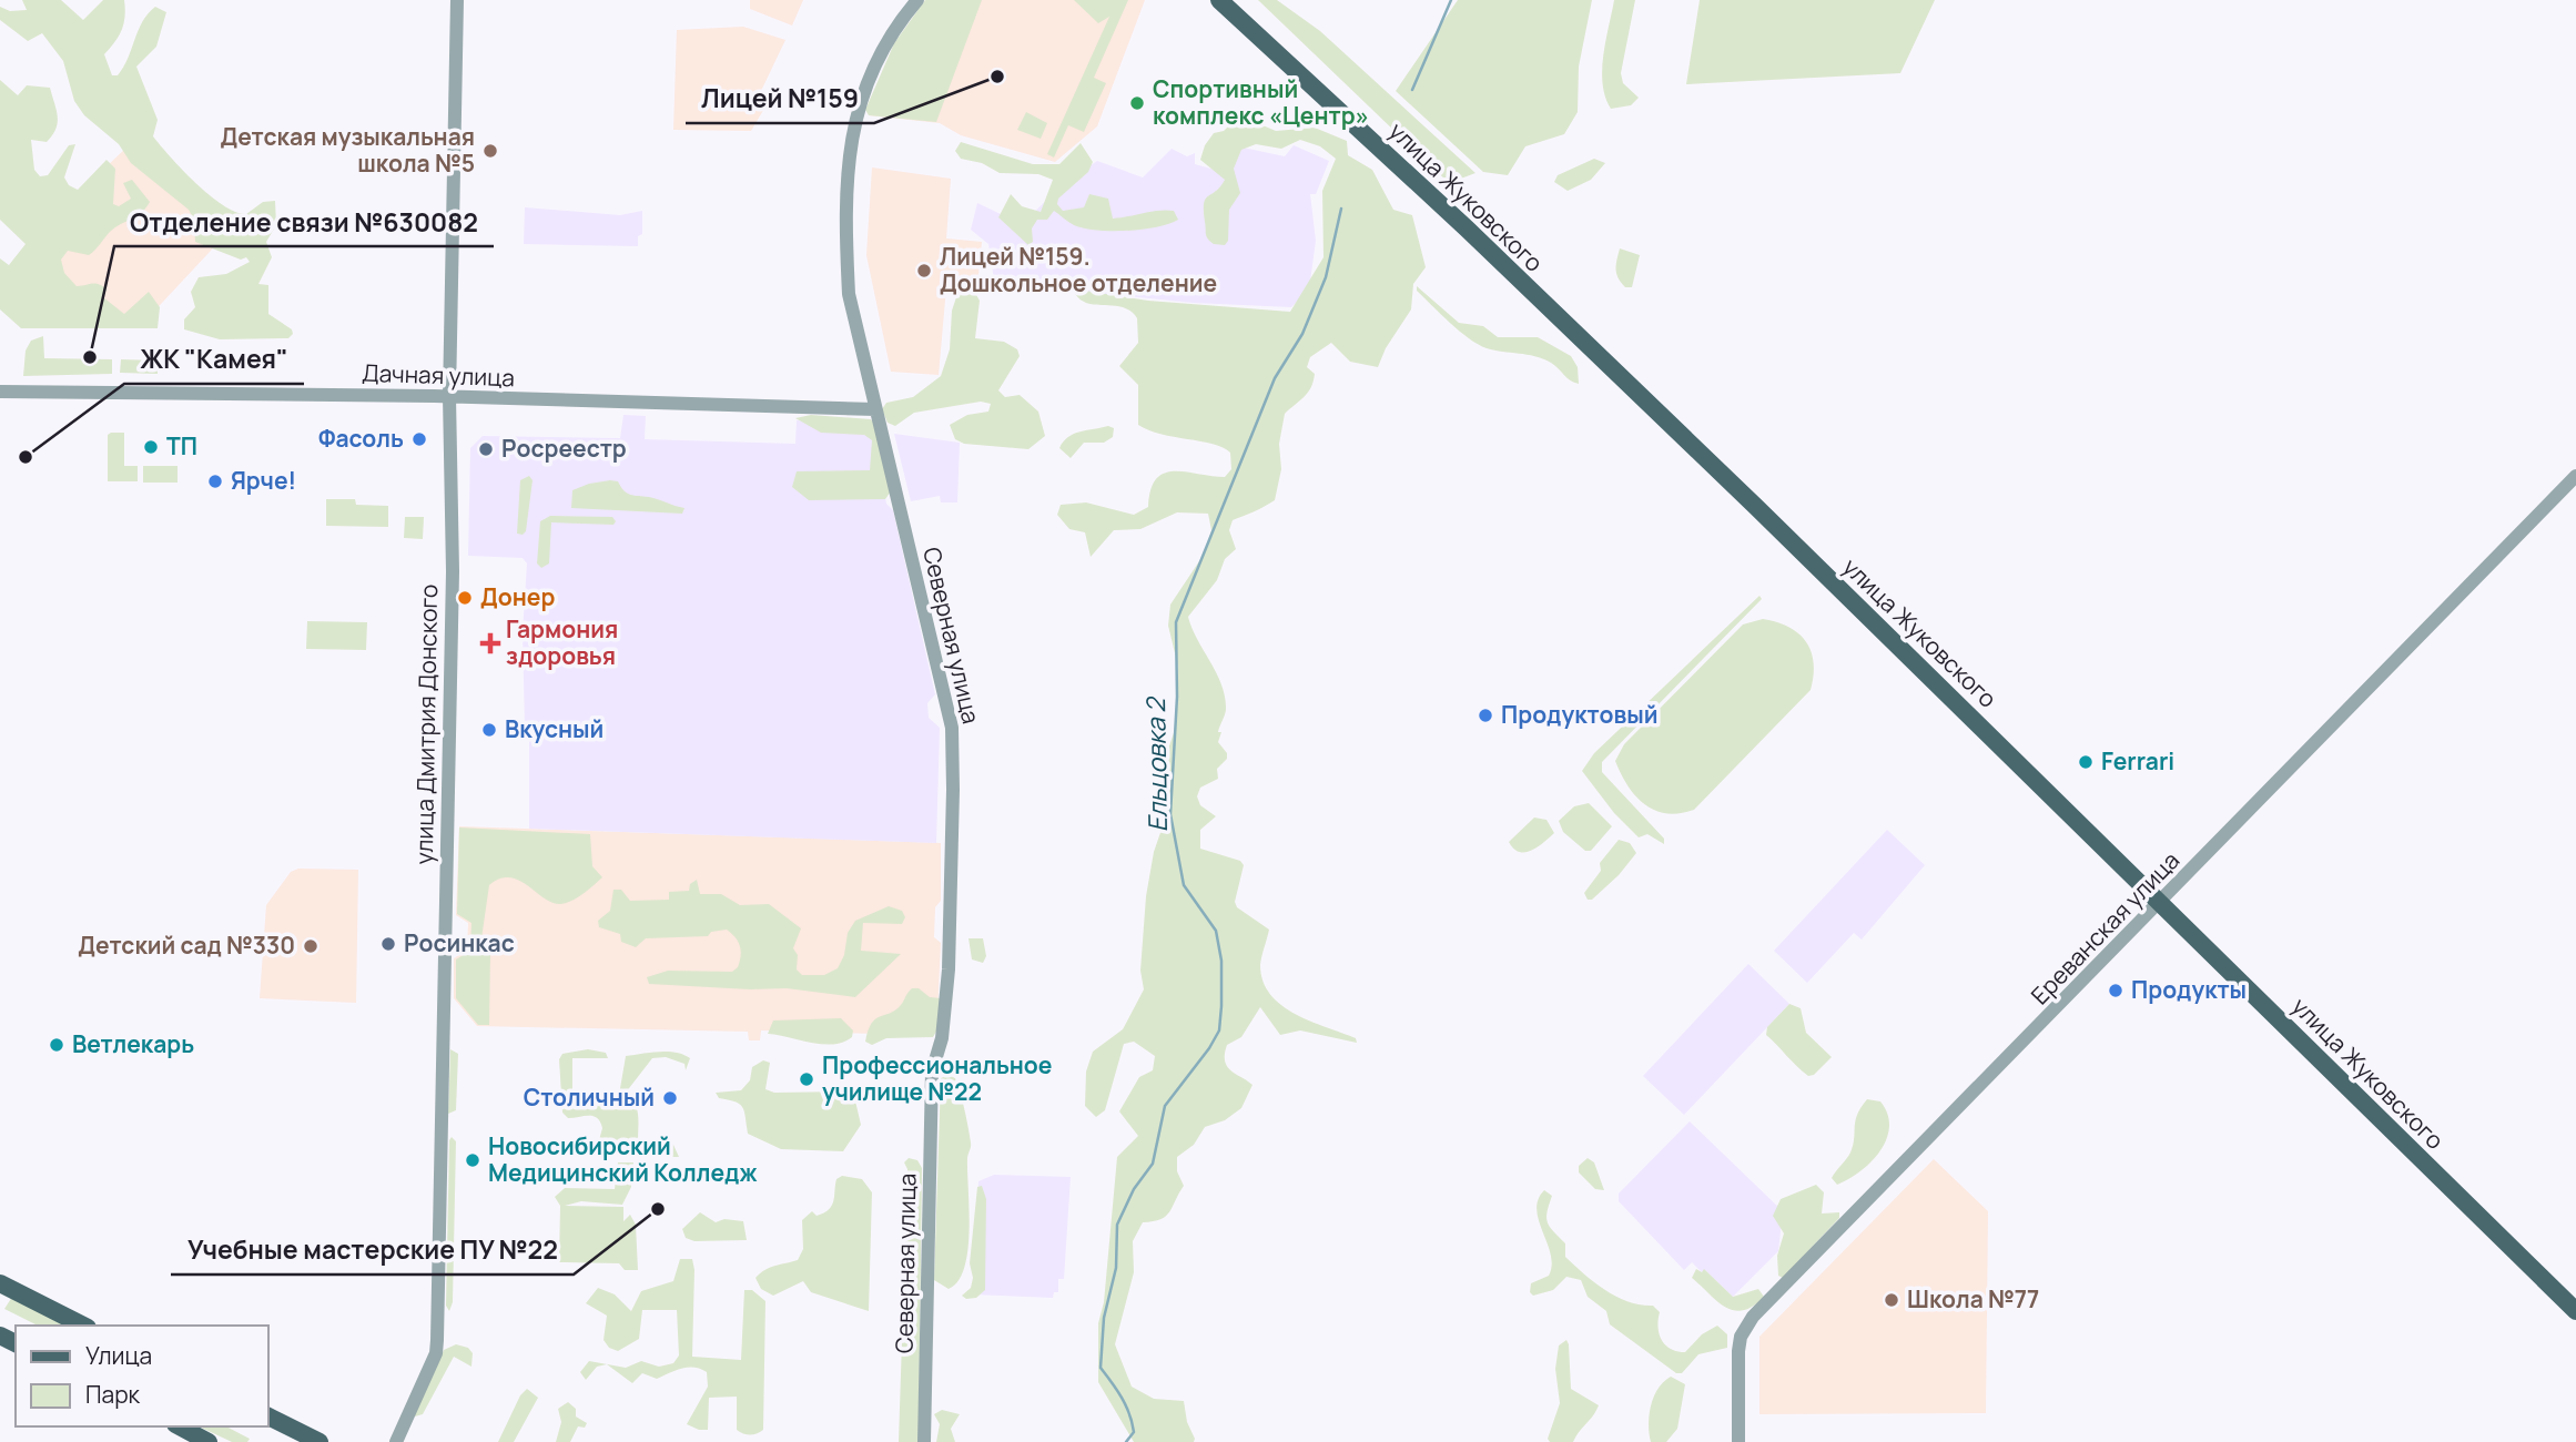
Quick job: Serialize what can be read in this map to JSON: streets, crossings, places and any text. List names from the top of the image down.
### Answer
{
  "streets": {
    "main road": ["улица Жуковского"],
    "street": [
      "Дачная улица",
      "Северная улица",
      "улица Дмитрия Донского",
      "Ереванская улица"
    ]
  },
  "crossings": [
    ["улица Жуковского", "Ереванская улица"],
    ["Дачная улица", "Северная улица"],
    ["Дачная улица", "улица Дмитрия Донского"]
  ],
  "water": ["Ельцовка 2"],
  "places": {
    "other": [
      "Лицей №159",
      "Спортивный комплекс «Центр»",
      "Детская музыкальная школа №5",
      "Лицей №159. Дошкольное отделение",
      "Отделение связи №630082",
      "Фасоль",
      "ТП",
      "Росреестр",
      "ЖК \"Камея\"",
      "Ярче!",
      "Донер",
      "Продуктовый",
      "Вкусный",
      "Ferrari",
      "Росинкас",
      "Детский сад №330",
      "Продукты",
      "Ветлекарь",
      "Профессиональное училище №22",
      "Столичный",
      "Новосибирский Медицинский Колледж",
      "Учебные мастерские ПУ №22",
      "Школа №77"
    ],
    "health": ["Гармония здоровья"]
  },
  "legend": ["Улица", "Парк"]
}
